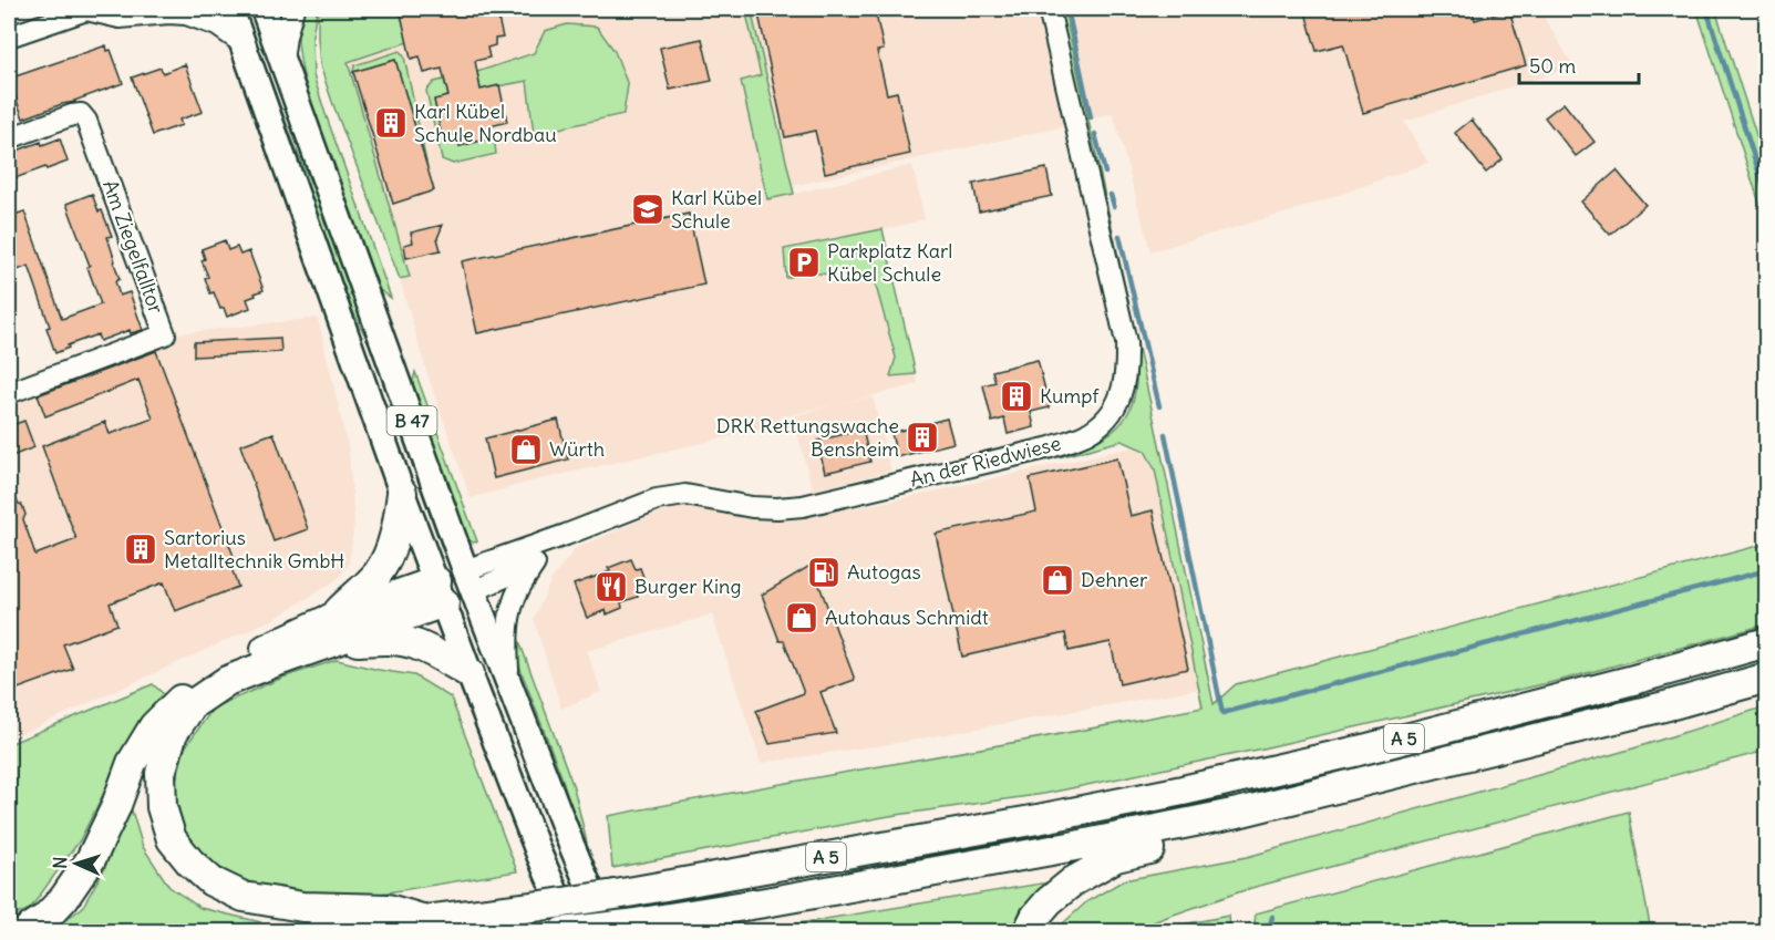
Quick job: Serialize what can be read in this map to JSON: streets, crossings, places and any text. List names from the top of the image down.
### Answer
{
  "streets": {
    "highway": ["A 5"],
    "main road": ["B 47"],
    "street": ["Am Ziegelfalltor", "An der Riedwiese"]
  },
  "crossings": [
    ["B 47", "An der Riedwiese"],
    ["B 47", "A 5"]
  ],
  "places": {
    "building": [
      "Karl Kübel Schule Nordbau",
      "Kumpf",
      "DRK Rettungswache Bensheim",
      "Sartorius Metalltechnik GmbH"
    ],
    "school or university": ["Karl Kübel Schule"],
    "parking": ["Parkplatz Karl Kübel Schule"],
    "shop": ["Würth", "Dehner", "Autohaus Schmidt"],
    "fuel station": ["Autogas"],
    "restaurant": ["Burger King"]
  },
  "scale_bar": "50 m",
  "north": "left"
}
